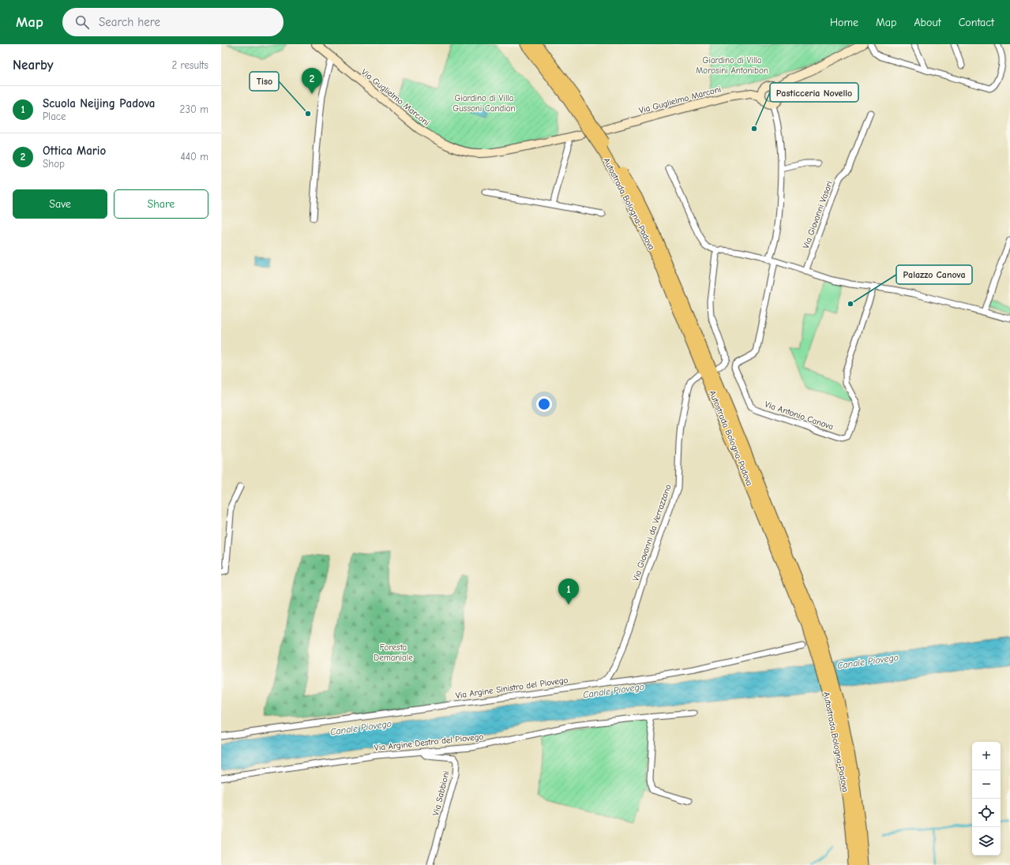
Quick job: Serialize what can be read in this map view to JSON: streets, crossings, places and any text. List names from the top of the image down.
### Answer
{
  "streets": {
    "highway": ["Autostrada Bologna-Padova"],
    "street": [
      "Via Guglielmo Marconi",
      "Via Giovanni Vasari",
      "Via Antonio Canova",
      "Via Giovanni da Verrazzano",
      "Via Argine Sinistro del Piovego",
      "Via Argine Destro del Piovego",
      "Via Sabbioni"
    ]
  },
  "crossings": [
    ["Via Giovanni da Verrazzano", "Via Argine Sinistro del Piovego"],
    ["Via Argine Destro del Piovego", "Via Sabbioni"]
  ],
  "water": ["Canale Piovego"],
  "parks": ["Giardino di Villa Morosini Antonibon", "Giardino di Villa Gussoni Candian", "Foresta Demaniale"],
  "places": ["Tiso", "Pasticceria Novello", "Palazzo Canova"],
  "page": {
    "header": "Map",
    "search": "Search here",
    "nav": [
      "Home",
      "Map",
      "About",
      "Contact"
    ],
    "heading": ["Nearby", "2 results"],
    "pins": ["2", "1"],
    "list": [
      {
        "mark": "1",
        "name": "Scuola Neijing Padova",
        "note": "Place",
        "value": "230 m"
      },
      {
        "mark": "2",
        "name": "Ottica Mario",
        "note": "Shop",
        "value": "440 m"
      }
    ],
    "buttons": ["Save", "Share"],
    "map_buttons": ["+", "−"]
  }
}
